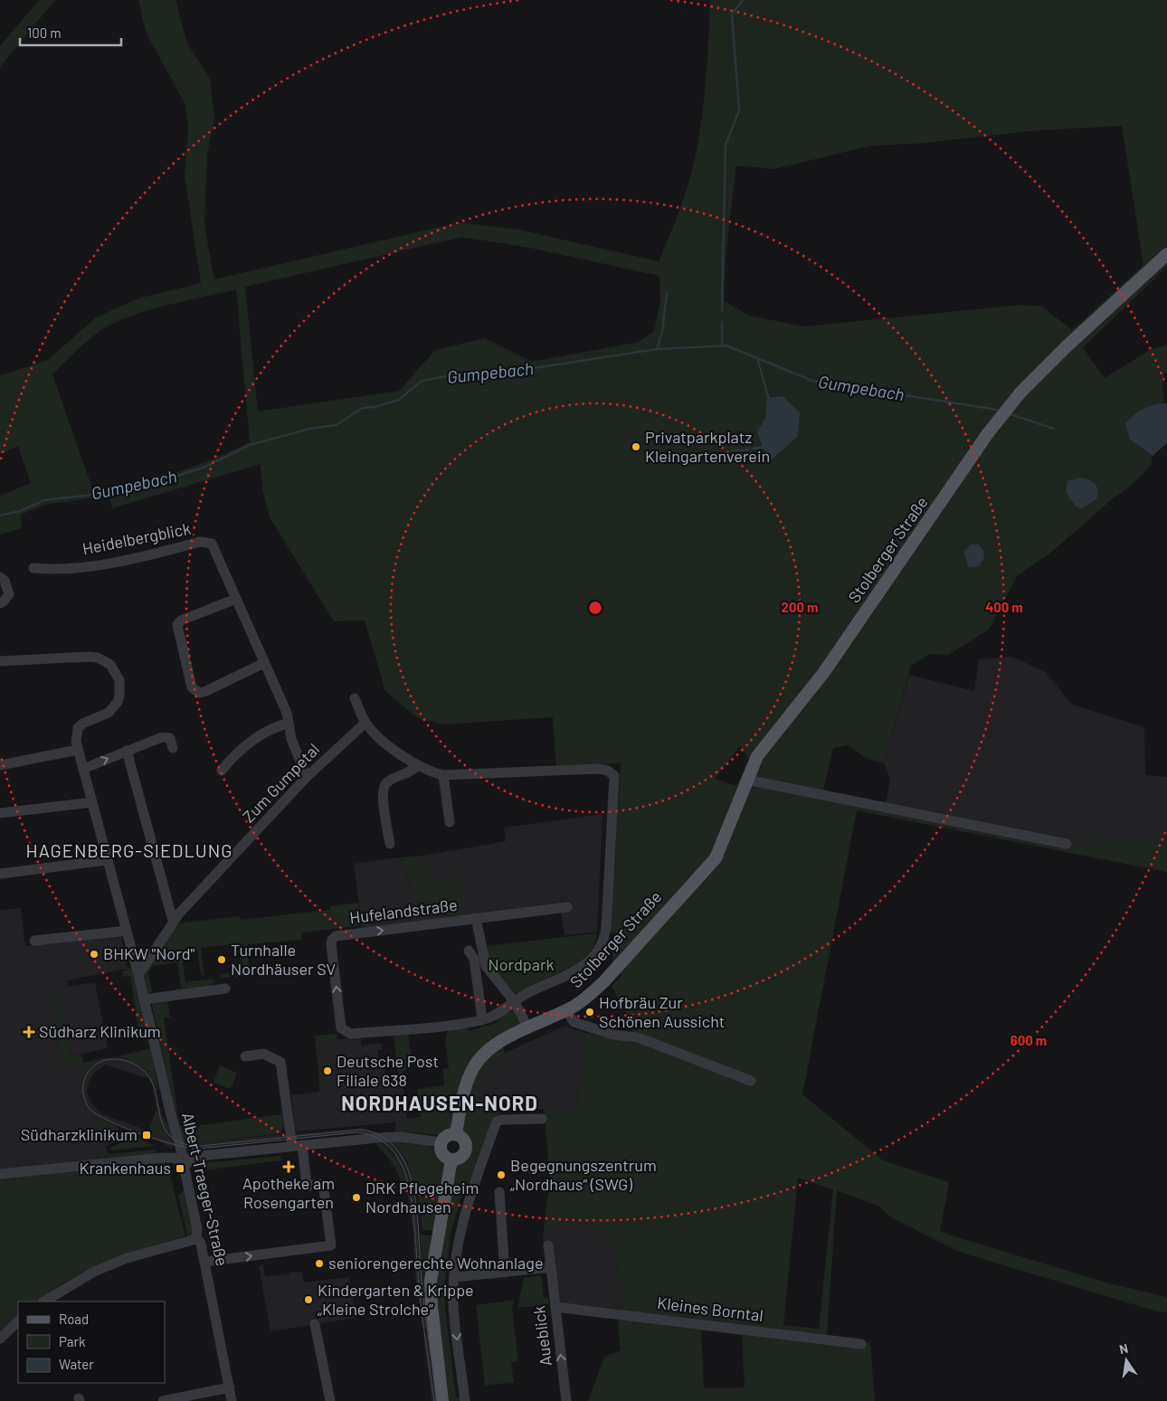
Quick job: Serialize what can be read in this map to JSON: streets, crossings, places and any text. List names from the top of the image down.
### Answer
{
  "streets": {
    "main road": ["Stolberger Straße"],
    "street": [
      "Heidelbergblick",
      "Zum Gumpetal",
      "Hufelandstraße",
      "Albert-Traeger-Straße",
      "Kleines Borntal",
      "Aueblick"
    ]
  },
  "crossings": [
    ["Heidelbergblick", "Zum Gumpetal"],
    ["Stolberger Straße", "Hufelandstraße"],
    ["Zum Gumpetal", "Albert-Traeger-Straße"],
    ["Kleines Borntal", "Aueblick"]
  ],
  "one_way": ["Aueblick"],
  "districts": ["HAGENBERG-SIEDLUNG", "NORDHAUSEN-NORD"],
  "water": ["Gumpebach"],
  "parks": ["Nordpark"],
  "places": {
    "other": [
      "Privatparkplatz Kleingartenverein",
      "BHKW \"Nord\"",
      "Turnhalle Nordhäuser SV",
      "Hofbräu Zur Schönen Aussicht",
      "Deutsche Post Filiale 638",
      "Begegnungszentrum „Nordhaus“ (SWG)",
      "DRK Pflegeheim Nordhausen",
      "seniorengerechte Wohnanlage",
      "Kindergarten & Krippe „Kleine Strolche“"
    ],
    "health": ["Südharz Klinikum", "Apotheke am Rosengarten"],
    "transit": ["Südharzklinikum", "Krankenhaus"]
  },
  "legend": ["Road", "Park", "Water"],
  "scale_bar": "100 m",
  "north": "top",
  "rings": ["200 m", "400 m", "600 m"]
}
